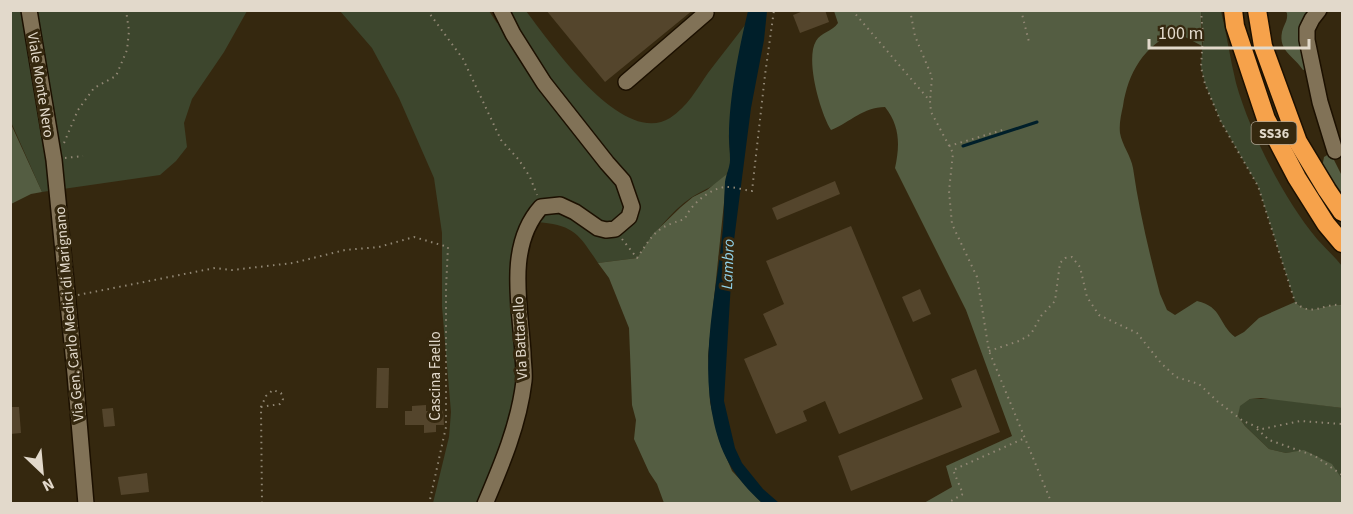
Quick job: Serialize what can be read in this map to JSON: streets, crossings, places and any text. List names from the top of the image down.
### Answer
{
  "streets": {
    "highway": ["SS36"],
    "street": ["Viale Monte Nero", "Via Gen. Carlo Medici di Marignano", "Via Battarello"],
    "path": ["Cascina Faello"]
  },
  "crossings": [
    ["Viale Monte Nero", "Via Gen. Carlo Medici di Marignano"],
    ["Via Gen. Carlo Medici di Marignano", "Cascina Faello"]
  ],
  "water": ["Lambro"],
  "scale_bar": "100 m",
  "north": "bottom right"
}
